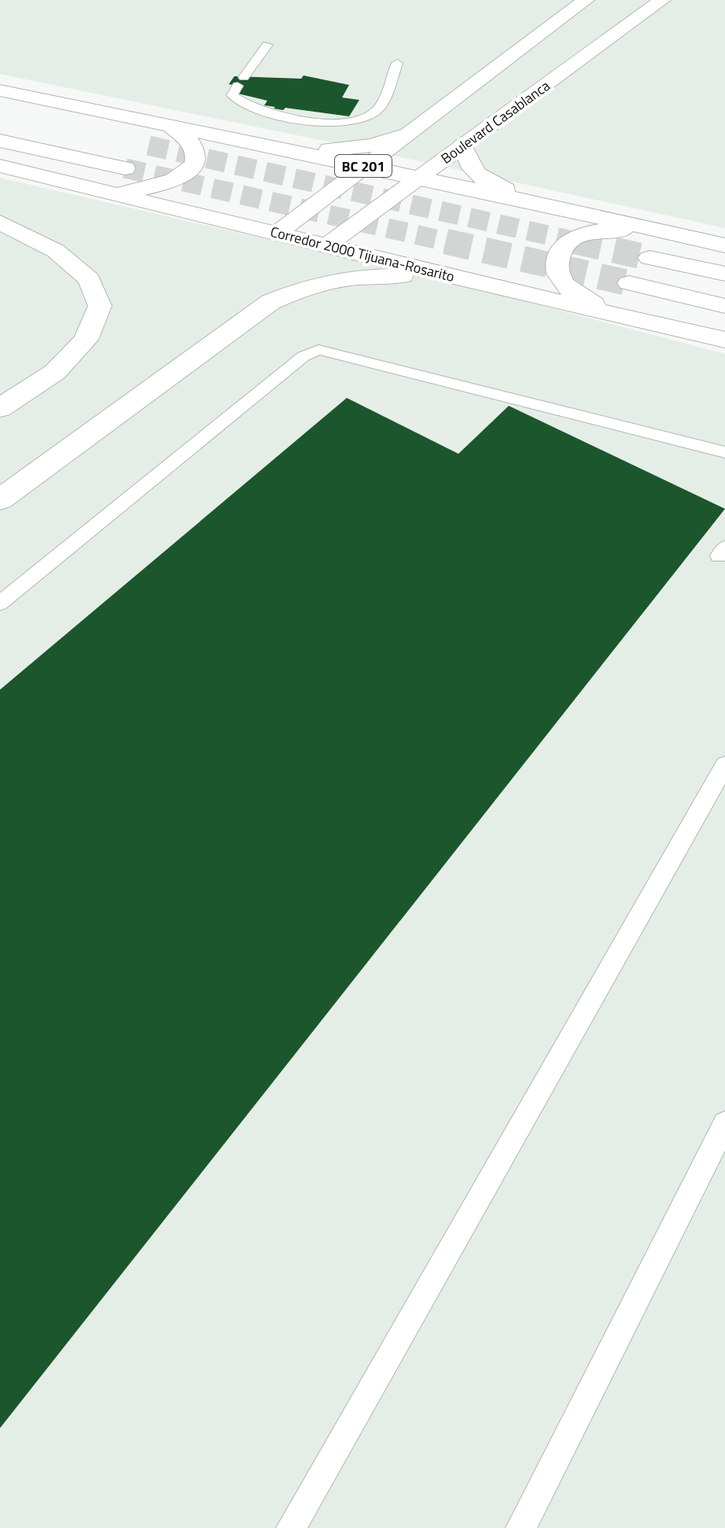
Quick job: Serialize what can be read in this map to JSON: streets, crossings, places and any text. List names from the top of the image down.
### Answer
{
  "streets": {
    "main road": ["Boulevard Casablanca", "BC 201", "Corredor 2000 Tijuana-Rosarito"]
  },
  "crossings": [
    ["Boulevard Casablanca", "BC 201"],
    ["Boulevard Casablanca", "Corredor 2000 Tijuana-Rosarito"]
  ]
}
